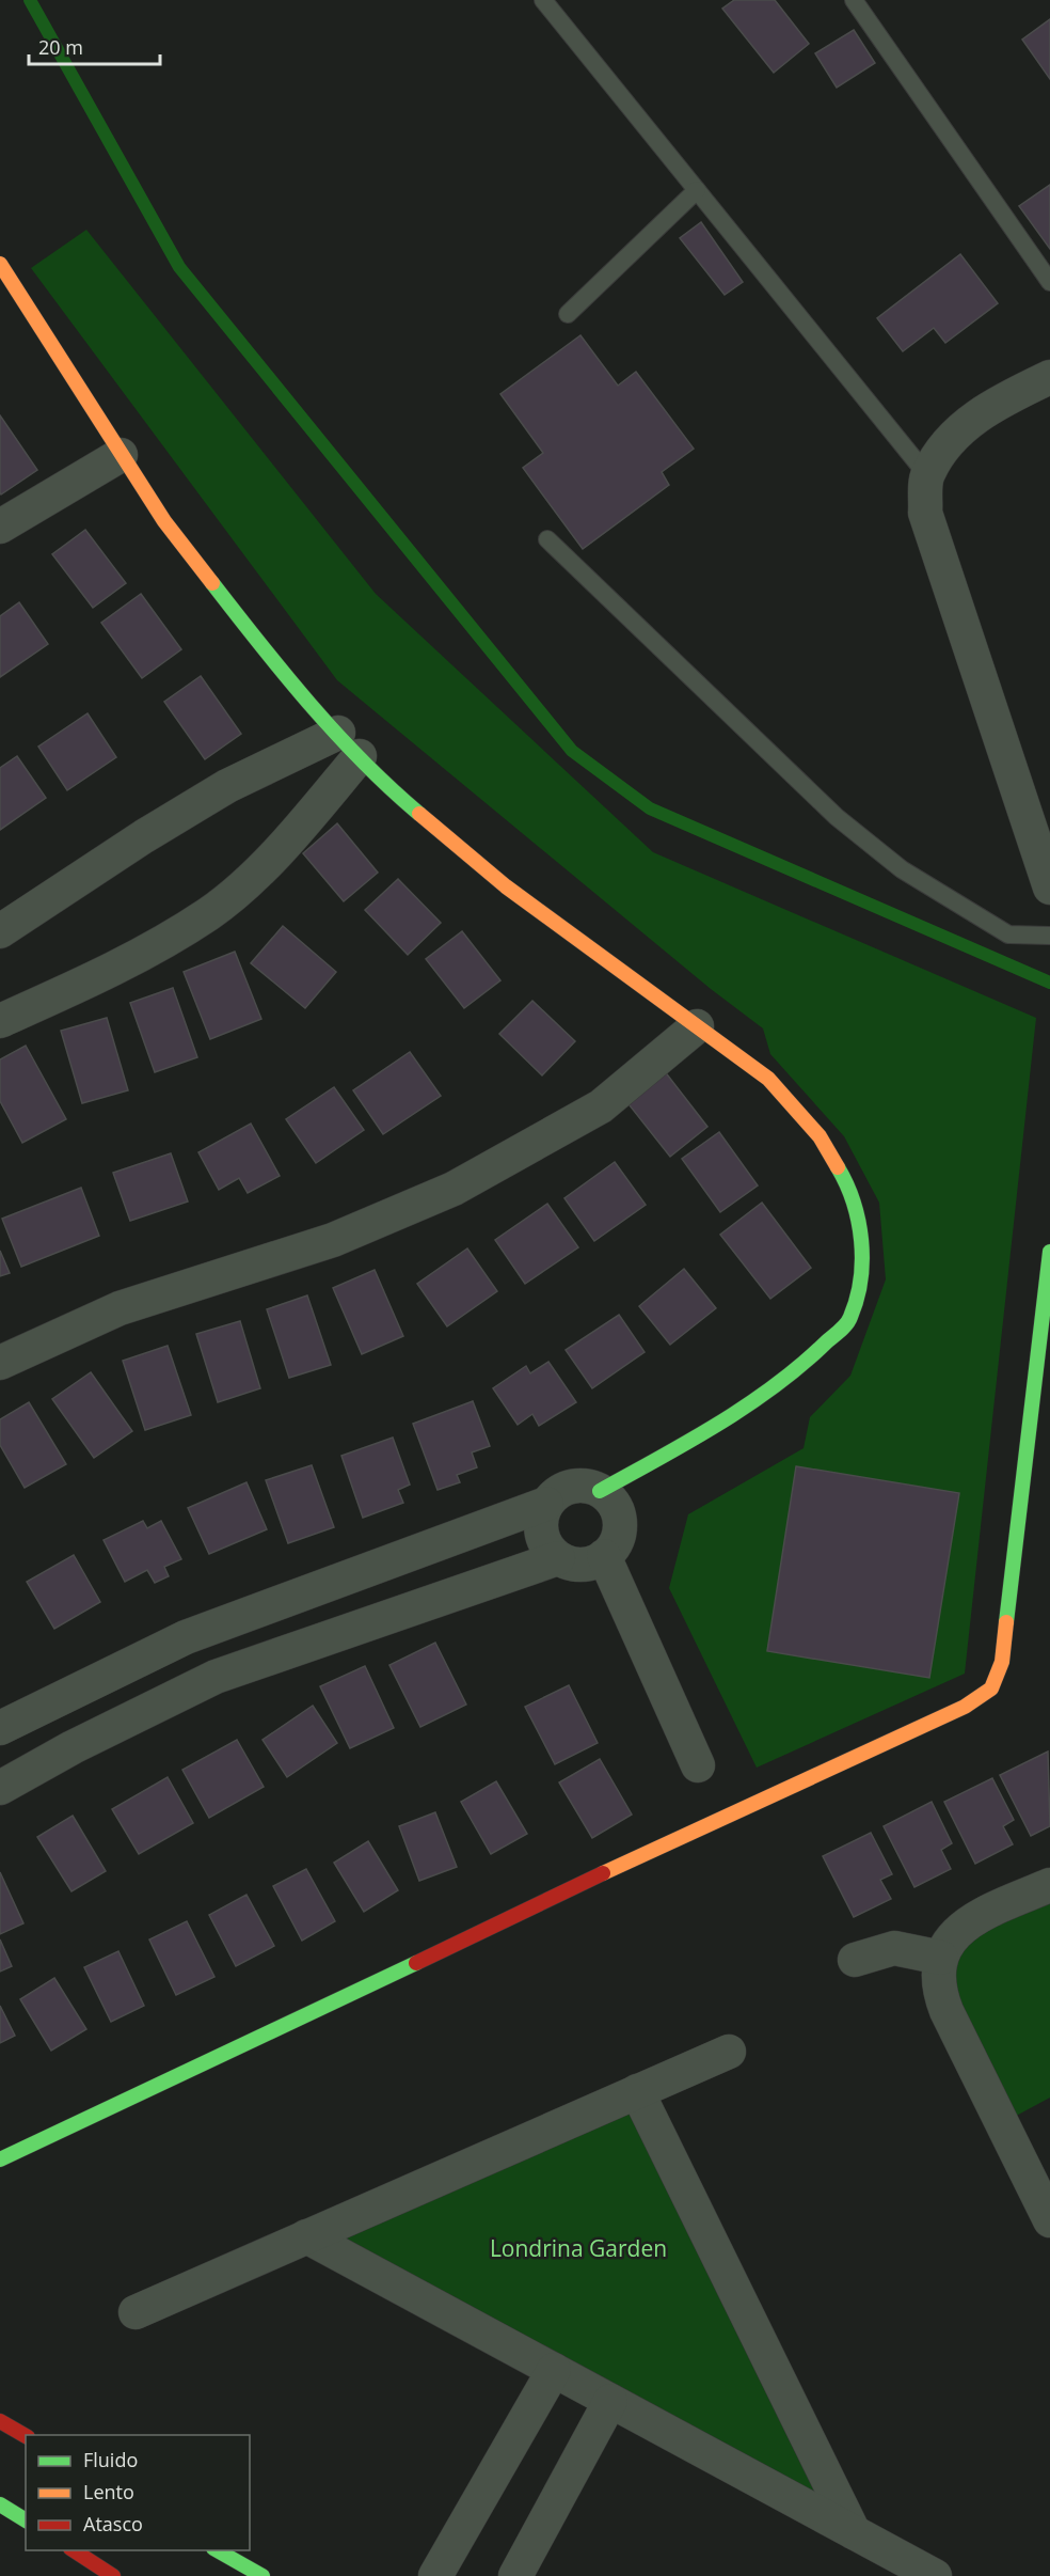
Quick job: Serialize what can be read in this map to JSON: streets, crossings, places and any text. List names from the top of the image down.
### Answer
{
  "parks": ["Londrina Garden"],
  "legend": ["Fluido", "Lento", "Atasco"],
  "scale_bar": "20 m"
}
